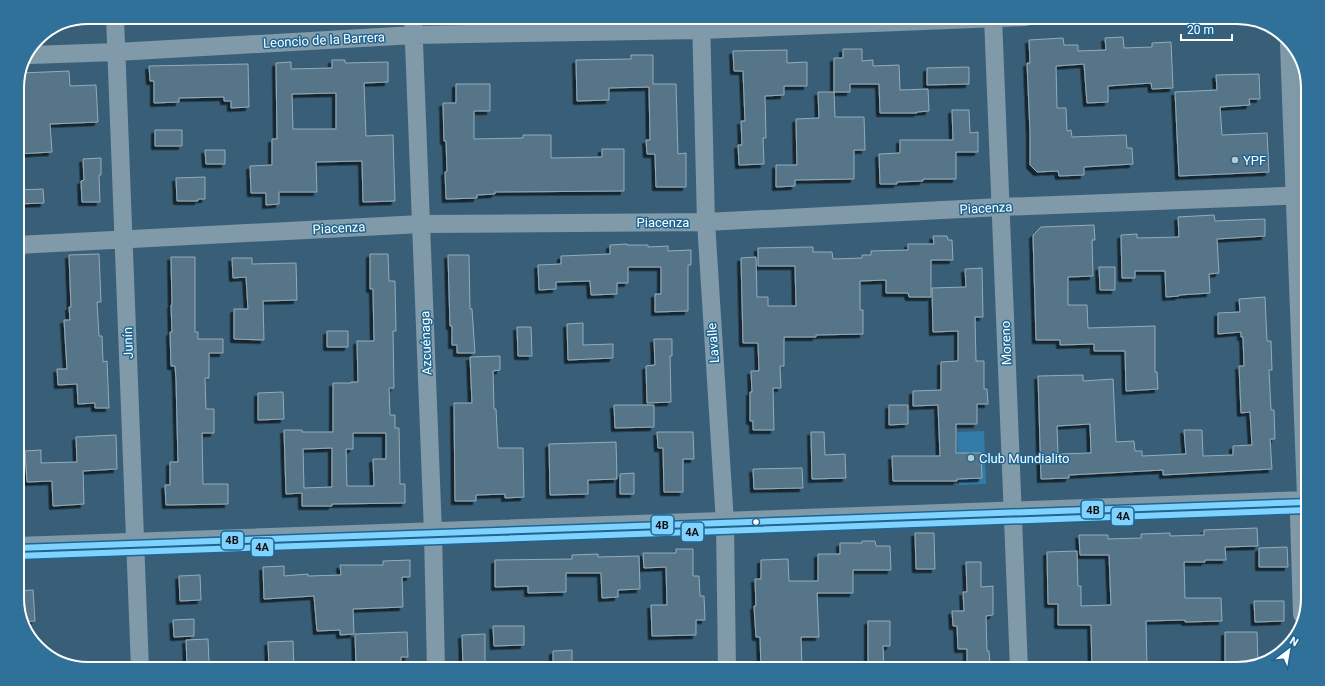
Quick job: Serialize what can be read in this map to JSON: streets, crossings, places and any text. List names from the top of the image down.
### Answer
{
  "streets": {
    "street": [
      "Leoncio de la Barrera",
      "Piacenza",
      "Junín",
      "Azcuénaga",
      "Lavalle",
      "Moreno"
    ]
  },
  "crossings": [
    ["Leoncio de la Barrera", "Junín"],
    ["Leoncio de la Barrera", "Azcuénaga"],
    ["Leoncio de la Barrera", "Lavalle"],
    ["Piacenza", "Junín"],
    ["Piacenza", "Azcuénaga"],
    ["Piacenza", "Lavalle"],
    ["Piacenza", "Moreno"]
  ],
  "places": ["YPF", "Club Mundialito"],
  "lines": ["transit line 4B", "transit line 4A"],
  "scale_bar": "20 m",
  "north": "top right"
}
